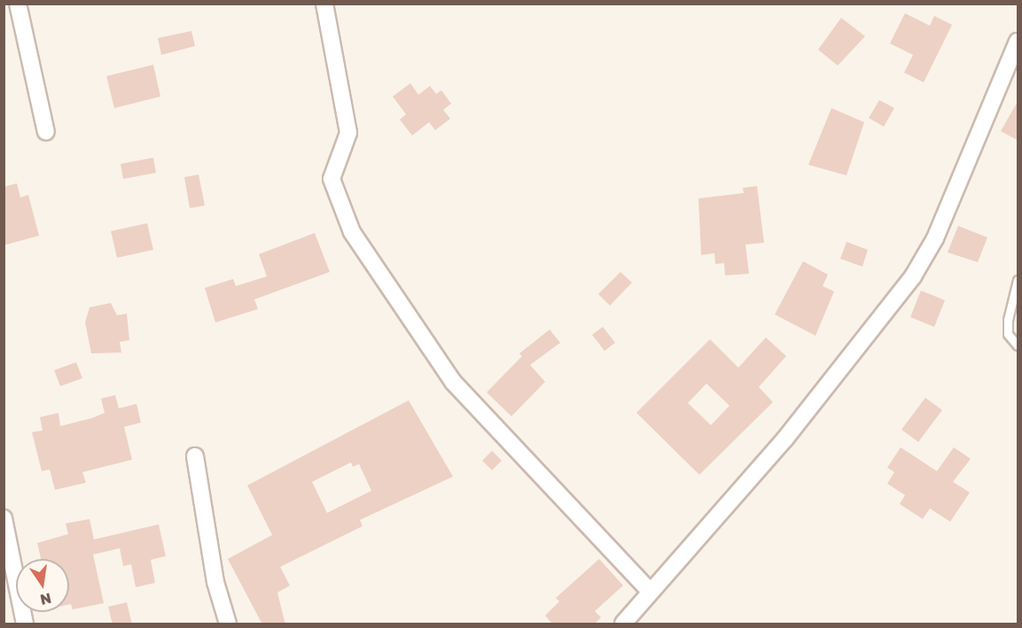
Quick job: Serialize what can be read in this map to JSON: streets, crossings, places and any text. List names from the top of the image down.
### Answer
{
  "north": "bottom"
}
